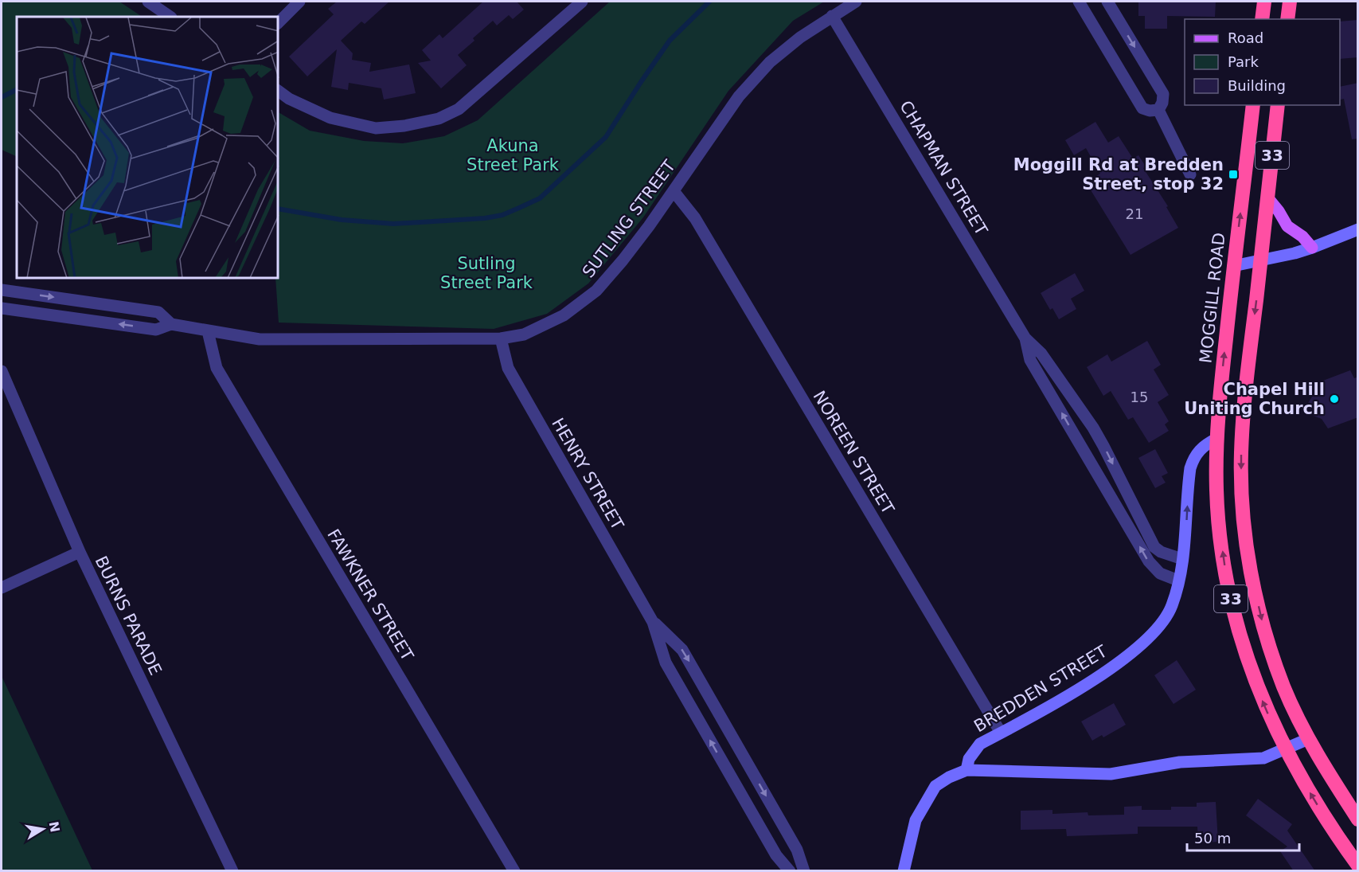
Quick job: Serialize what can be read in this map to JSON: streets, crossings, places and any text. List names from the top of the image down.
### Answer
{
  "streets": {
    "highway": ["33", "MOGGILL ROAD"],
    "main road": ["BREDDEN STREET"],
    "street": [
      "CHAPMAN STREET",
      "SUTLING STREET",
      "NOREEN STREET",
      "HENRY STREET",
      "FAWKNER STREET",
      "BURNS PARADE"
    ]
  },
  "crossings": [
    ["CHAPMAN STREET", "SUTLING STREET"],
    ["CHAPMAN STREET", "BREDDEN STREET"],
    ["SUTLING STREET", "NOREEN STREET"],
    ["SUTLING STREET", "HENRY STREET"],
    ["SUTLING STREET", "FAWKNER STREET"],
    ["MOGGILL ROAD", "BREDDEN STREET"],
    ["NOREEN STREET", "BREDDEN STREET"]
  ],
  "parks": ["Akuna Street Park", "Sutling Street Park"],
  "places": {
    "transit": ["Moggill Rd at Bredden Street, stop 32"],
    "other": ["Chapel Hill Uniting Church"]
  },
  "house_numbers": ["21", "15"],
  "legend": ["Road", "Park", "Building"],
  "scale_bar": "50 m",
  "north": "right"
}
